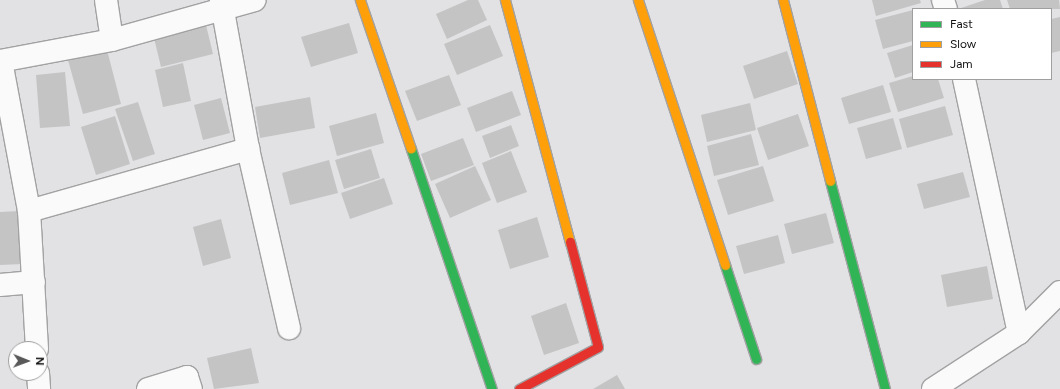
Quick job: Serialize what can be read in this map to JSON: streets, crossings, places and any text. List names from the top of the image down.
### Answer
{
  "legend": ["Fast", "Slow", "Jam"],
  "north": "right"
}
